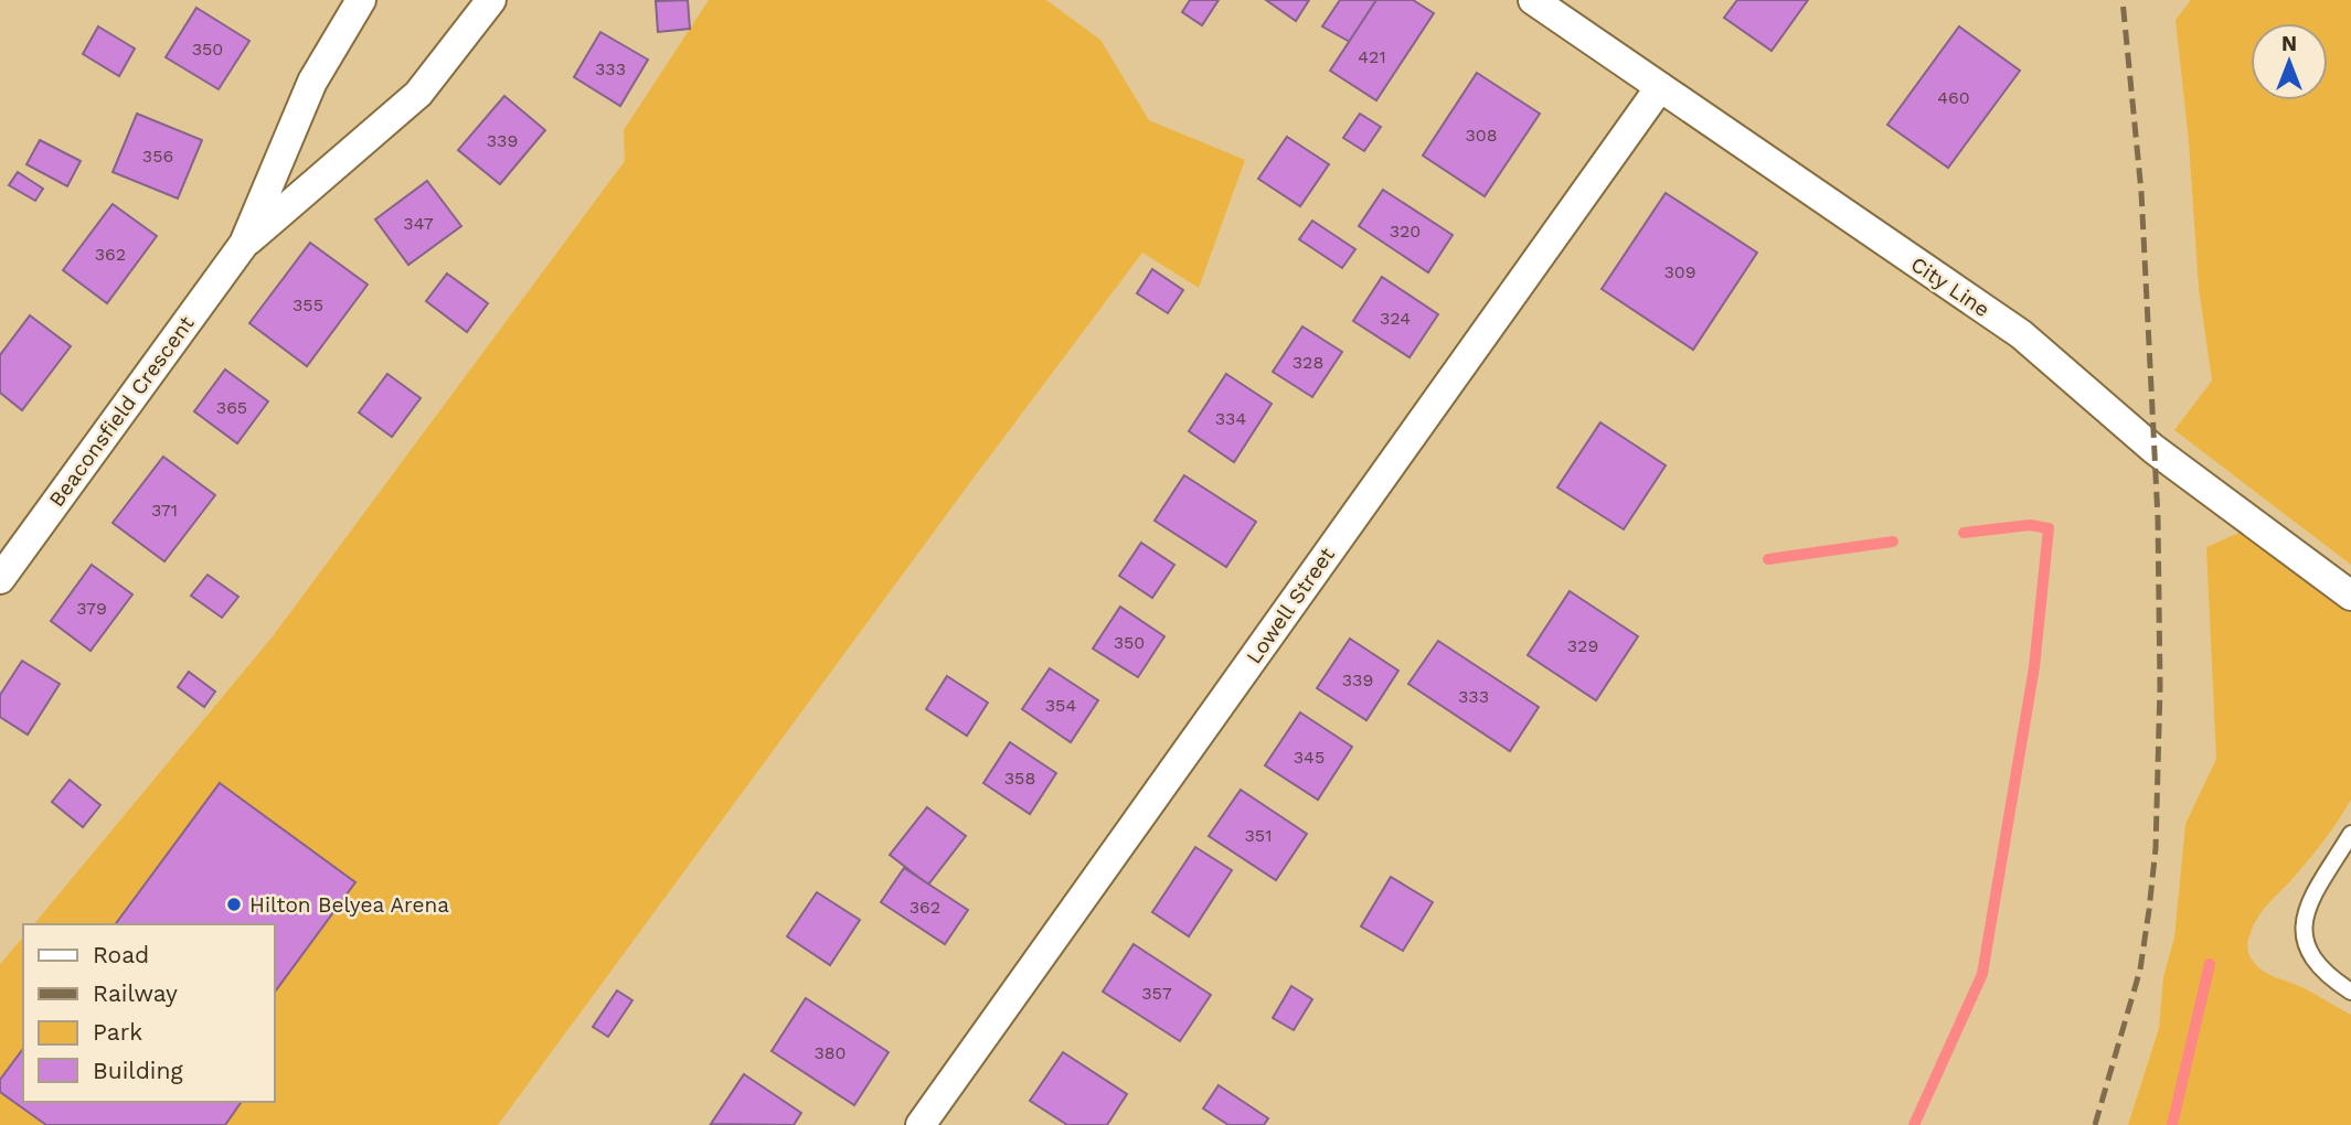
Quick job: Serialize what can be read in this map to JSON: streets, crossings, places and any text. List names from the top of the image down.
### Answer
{
  "streets": {
    "street": ["City Line", "Beaconsfield Crescent", "Lowell Street"]
  },
  "crossings": [
    ["City Line", "Lowell Street"]
  ],
  "places": ["Hilton Belyea Arena"],
  "house_numbers": [
    "350",
    "421",
    "333",
    "460",
    "308",
    "339",
    "356",
    "347",
    "320",
    "362",
    "309",
    "355",
    "324",
    "328",
    "365",
    "334",
    "371",
    "379",
    "350",
    "329",
    "339",
    "333",
    "354",
    "345",
    "358",
    "351",
    "362",
    "357",
    "380"
  ],
  "legend": [
    "Road",
    "Railway",
    "Park",
    "Building"
  ],
  "north": "top"
}
